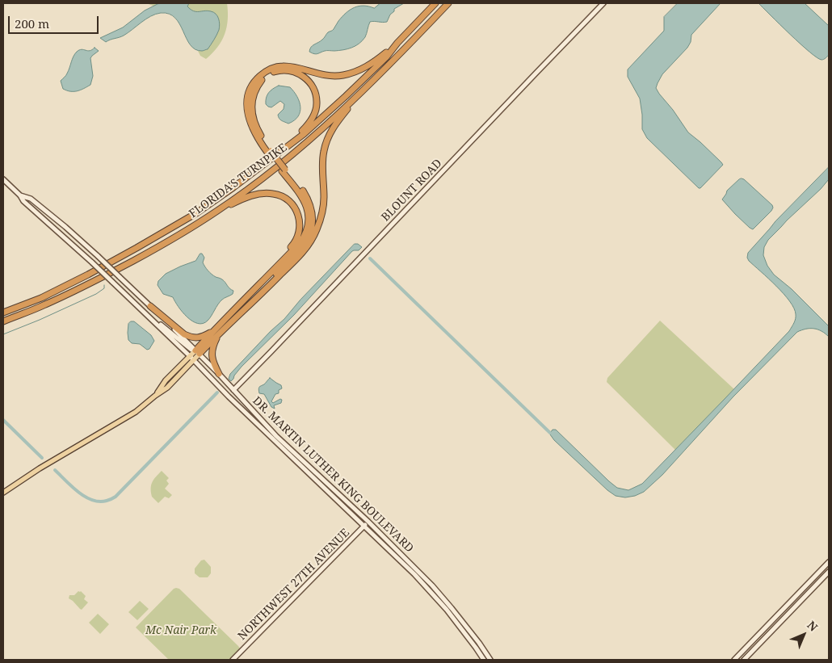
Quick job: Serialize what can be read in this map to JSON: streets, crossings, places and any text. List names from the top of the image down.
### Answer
{
  "streets": {
    "highway": ["FLORIDA'S TURNPIKE"],
    "main road": ["BLOUNT ROAD", "DR. MARTIN LUTHER KING BOULEVARD", "NORTHWEST 27TH AVENUE"]
  },
  "crossings": [
    ["BLOUNT ROAD", "DR. MARTIN LUTHER KING BOULEVARD"],
    ["DR. MARTIN LUTHER KING BOULEVARD", "NORTHWEST 27TH AVENUE"]
  ],
  "parks": ["Mc Nair Park"],
  "scale_bar": "200 m",
  "north": "top right"
}
